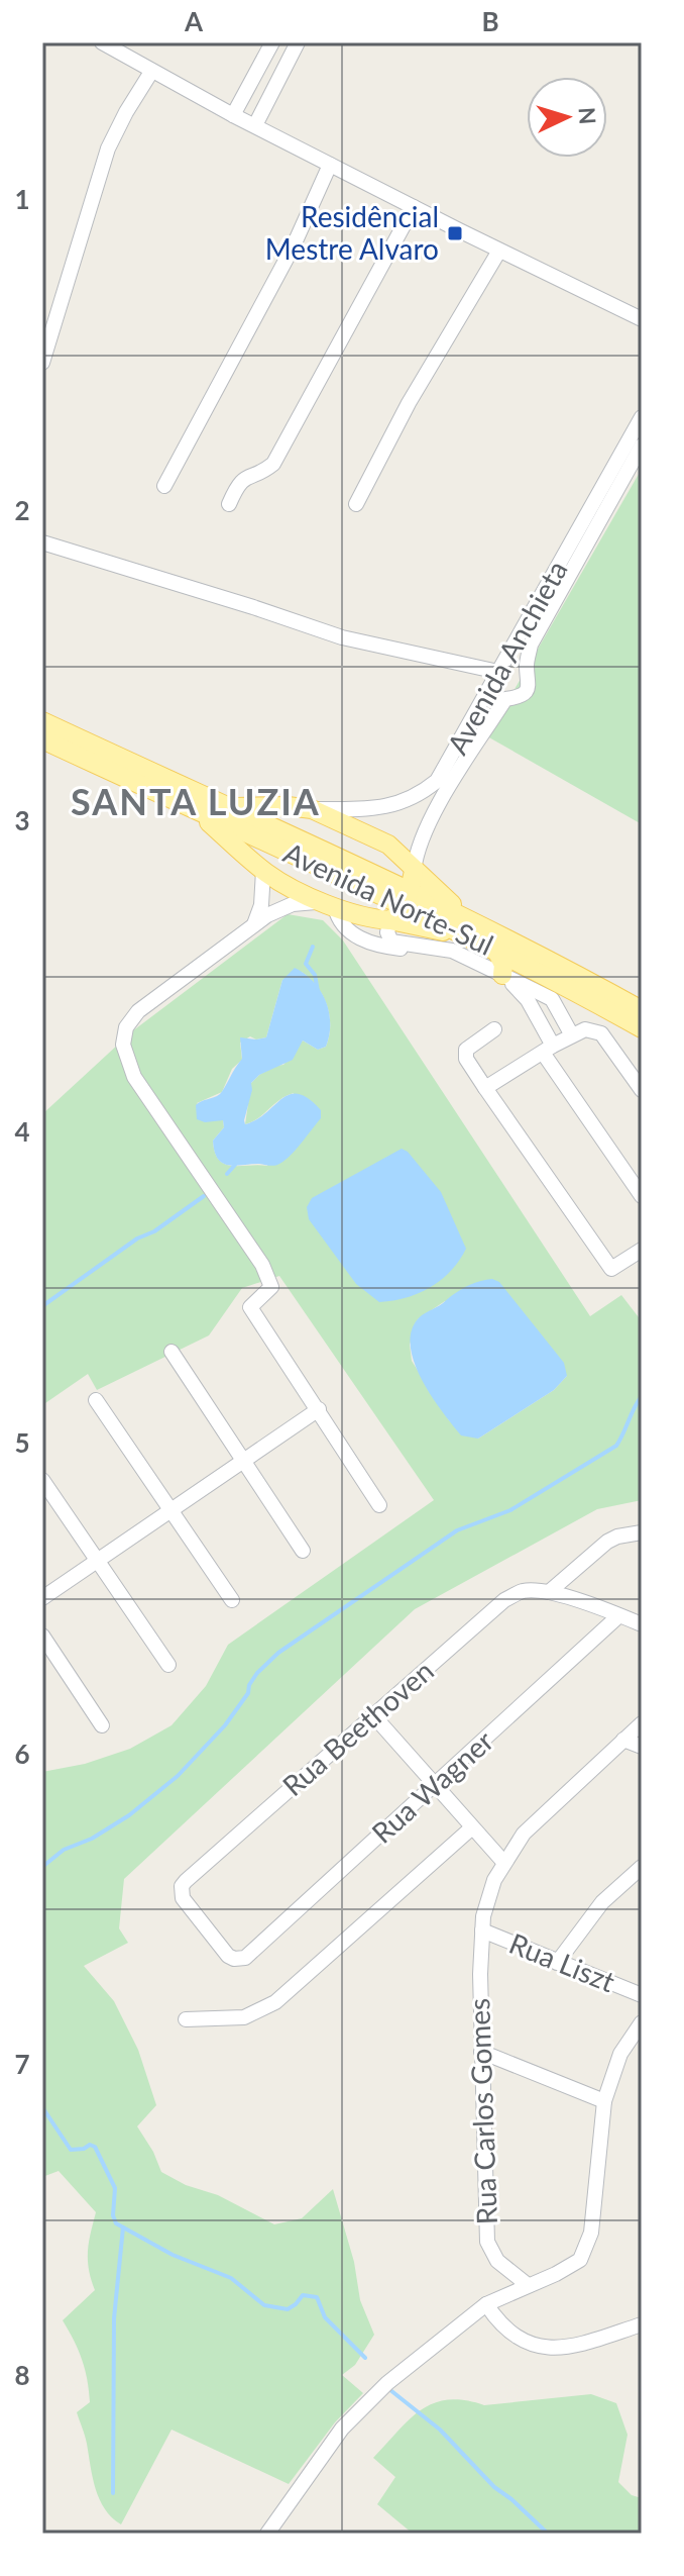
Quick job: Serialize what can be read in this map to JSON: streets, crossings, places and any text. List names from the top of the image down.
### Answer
{
  "streets": {
    "main road": ["Avenida Norte-Sul"],
    "street": [
      "Avenida Anchieta",
      "Rua Beethoven",
      "Rua Wagner",
      "Rua Liszt",
      "Rua Carlos Gomes"
    ]
  },
  "crossings": [
    ["Rua Beethoven", "Rua Wagner"],
    ["Rua Liszt", "Rua Carlos Gomes"]
  ],
  "districts": ["SANTA LUZIA"],
  "places": {
    "transit": ["Residêncial Mestre Alvaro"]
  },
  "north": "right",
  "grid": {
    "columns": ["A", "B"],
    "rows": [
      "1",
      "2",
      "3",
      "4",
      "5",
      "6",
      "7",
      "8"
    ]
  }
}
